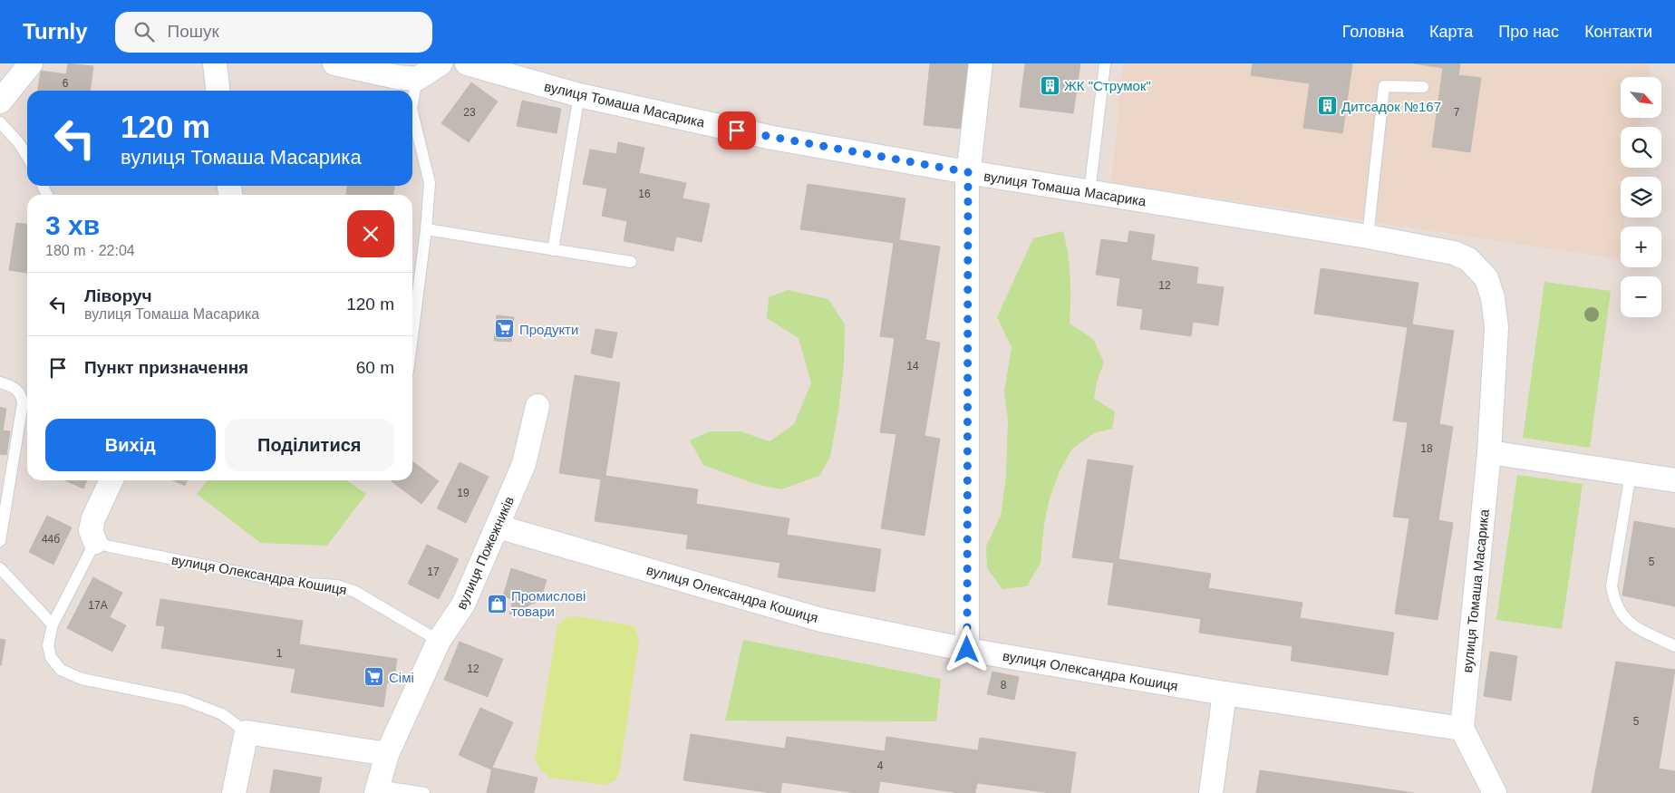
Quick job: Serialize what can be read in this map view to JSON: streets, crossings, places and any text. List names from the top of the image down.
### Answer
{
  "streets": {
    "street": ["вулиця Томаша Масарика", "вулиця Пожежників", "вулиця Олександра Кошиця"]
  },
  "crossings": [
    ["вулиця Томаша Масарика", "вулиця Олександра Кошиця"],
    ["вулиця Пожежників", "вулиця Олександра Кошиця"]
  ],
  "places": {
    "building": ["ЖК \"Струмок\"", "Дитсадок №167"],
    "supermarket": ["Продукти", "Сімі"],
    "shop": ["Промислові товари"]
  },
  "house_numbers": [
    "6",
    "23",
    "7",
    "16",
    "12",
    "14",
    "18",
    "19",
    "44б",
    "5",
    "17",
    "17А",
    "1",
    "12",
    "8",
    "5",
    "4"
  ],
  "north": "bottom right",
  "page": {
    "header": "Turnly",
    "search": "Пошук",
    "nav": [
      "Головна",
      "Карта",
      "Про нас",
      "Контакти"
    ],
    "map_buttons": ["+", "−"],
    "turn": ["120 m", "вулиця Томаша Масарика"],
    "heading": ["3 хв", "180 m · 22:04"],
    "list": [
      {
        "name": "Ліворуч",
        "note": "вулиця Томаша Масарика",
        "value": "120 m"
      },
      {
        "name": "Пункт призначення",
        "value": "60 m"
      }
    ],
    "buttons": ["Вихід", "Поділитися"]
  }
}
